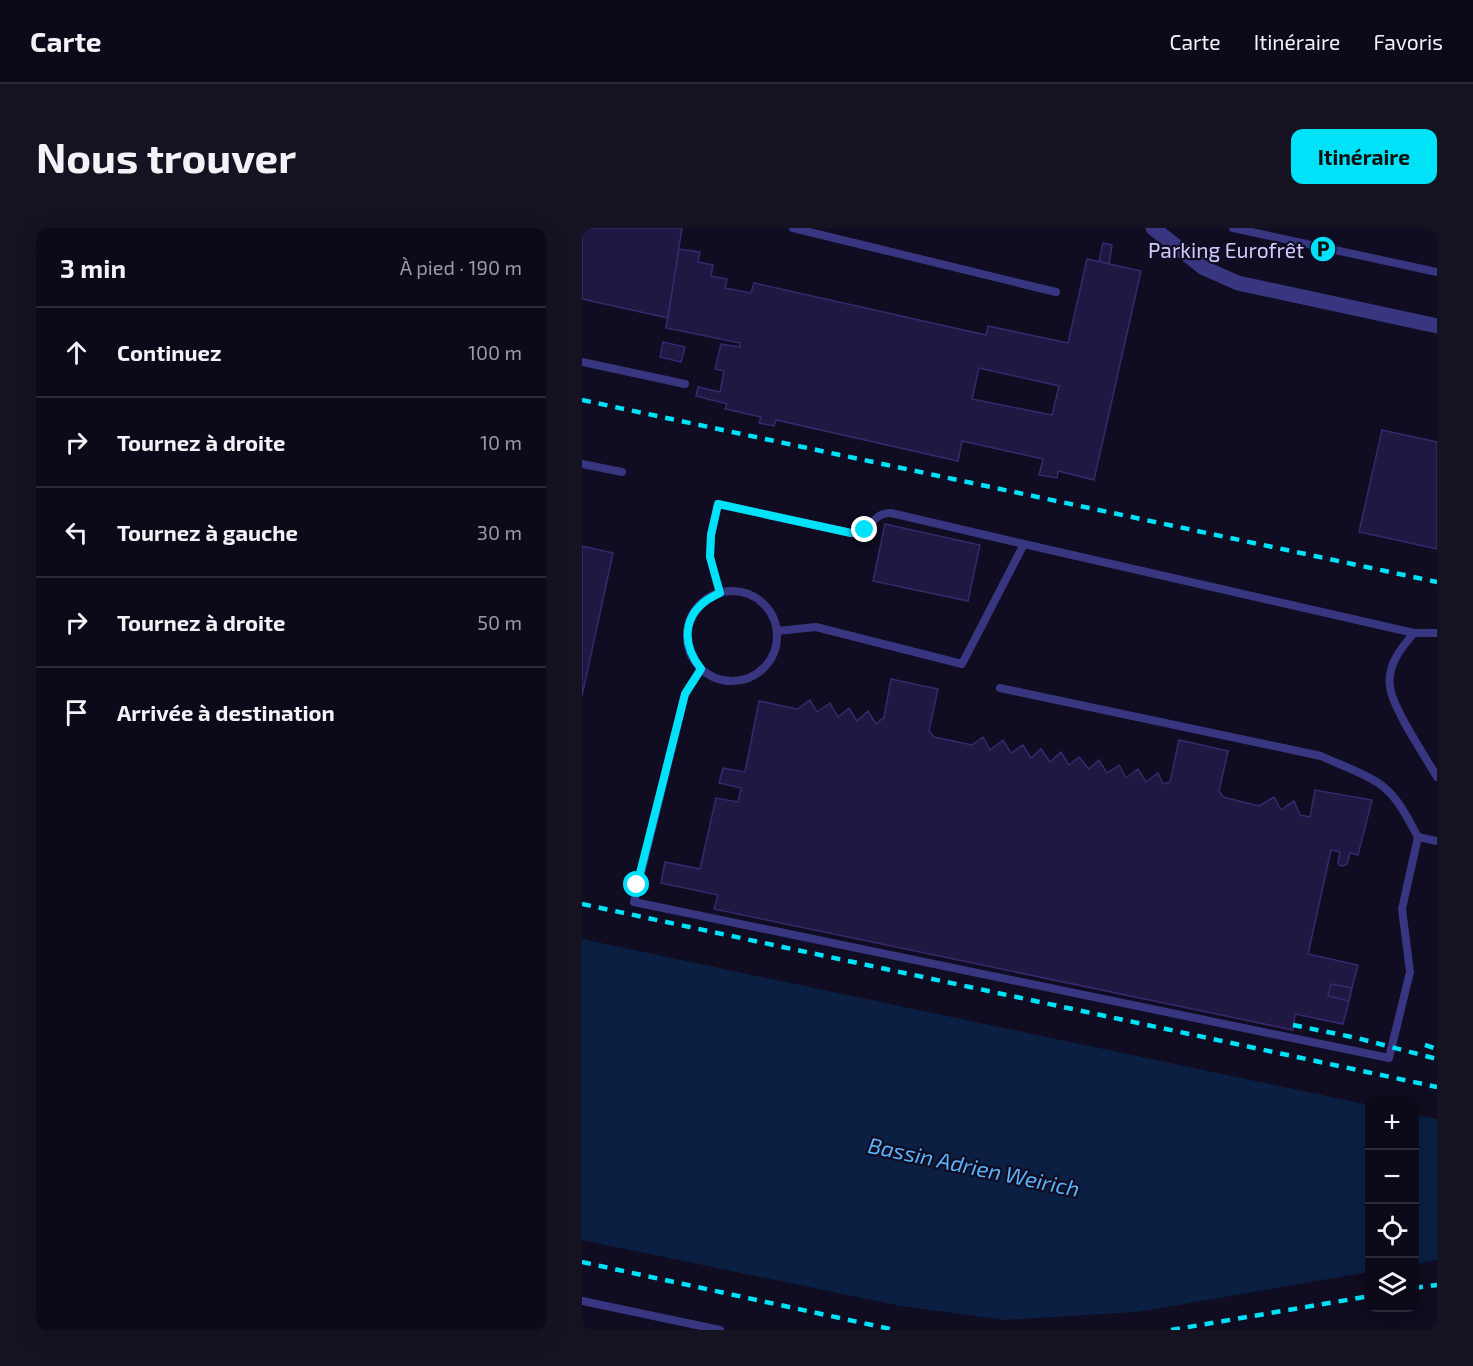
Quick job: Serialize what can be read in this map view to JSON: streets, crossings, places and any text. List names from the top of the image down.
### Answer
{
  "water": ["Bassin Adrien Weirich"],
  "places": {
    "parking": ["Parking Eurofrêt"]
  },
  "page": {
    "header": "Carte",
    "nav": ["Carte", "Itinéraire", "Favoris"],
    "buttons": "Itinéraire",
    "title": "Nous trouver",
    "heading": ["3 min", "À pied · 190 m"],
    "list": [
      ["Continuez", "100 m"],
      ["Tournez à droite", "10 m"],
      ["Tournez à gauche", "30 m"],
      ["Tournez à droite", "50 m"],
      "Arrivée à destination"
    ],
    "map_buttons": ["+", "−"]
  }
}
